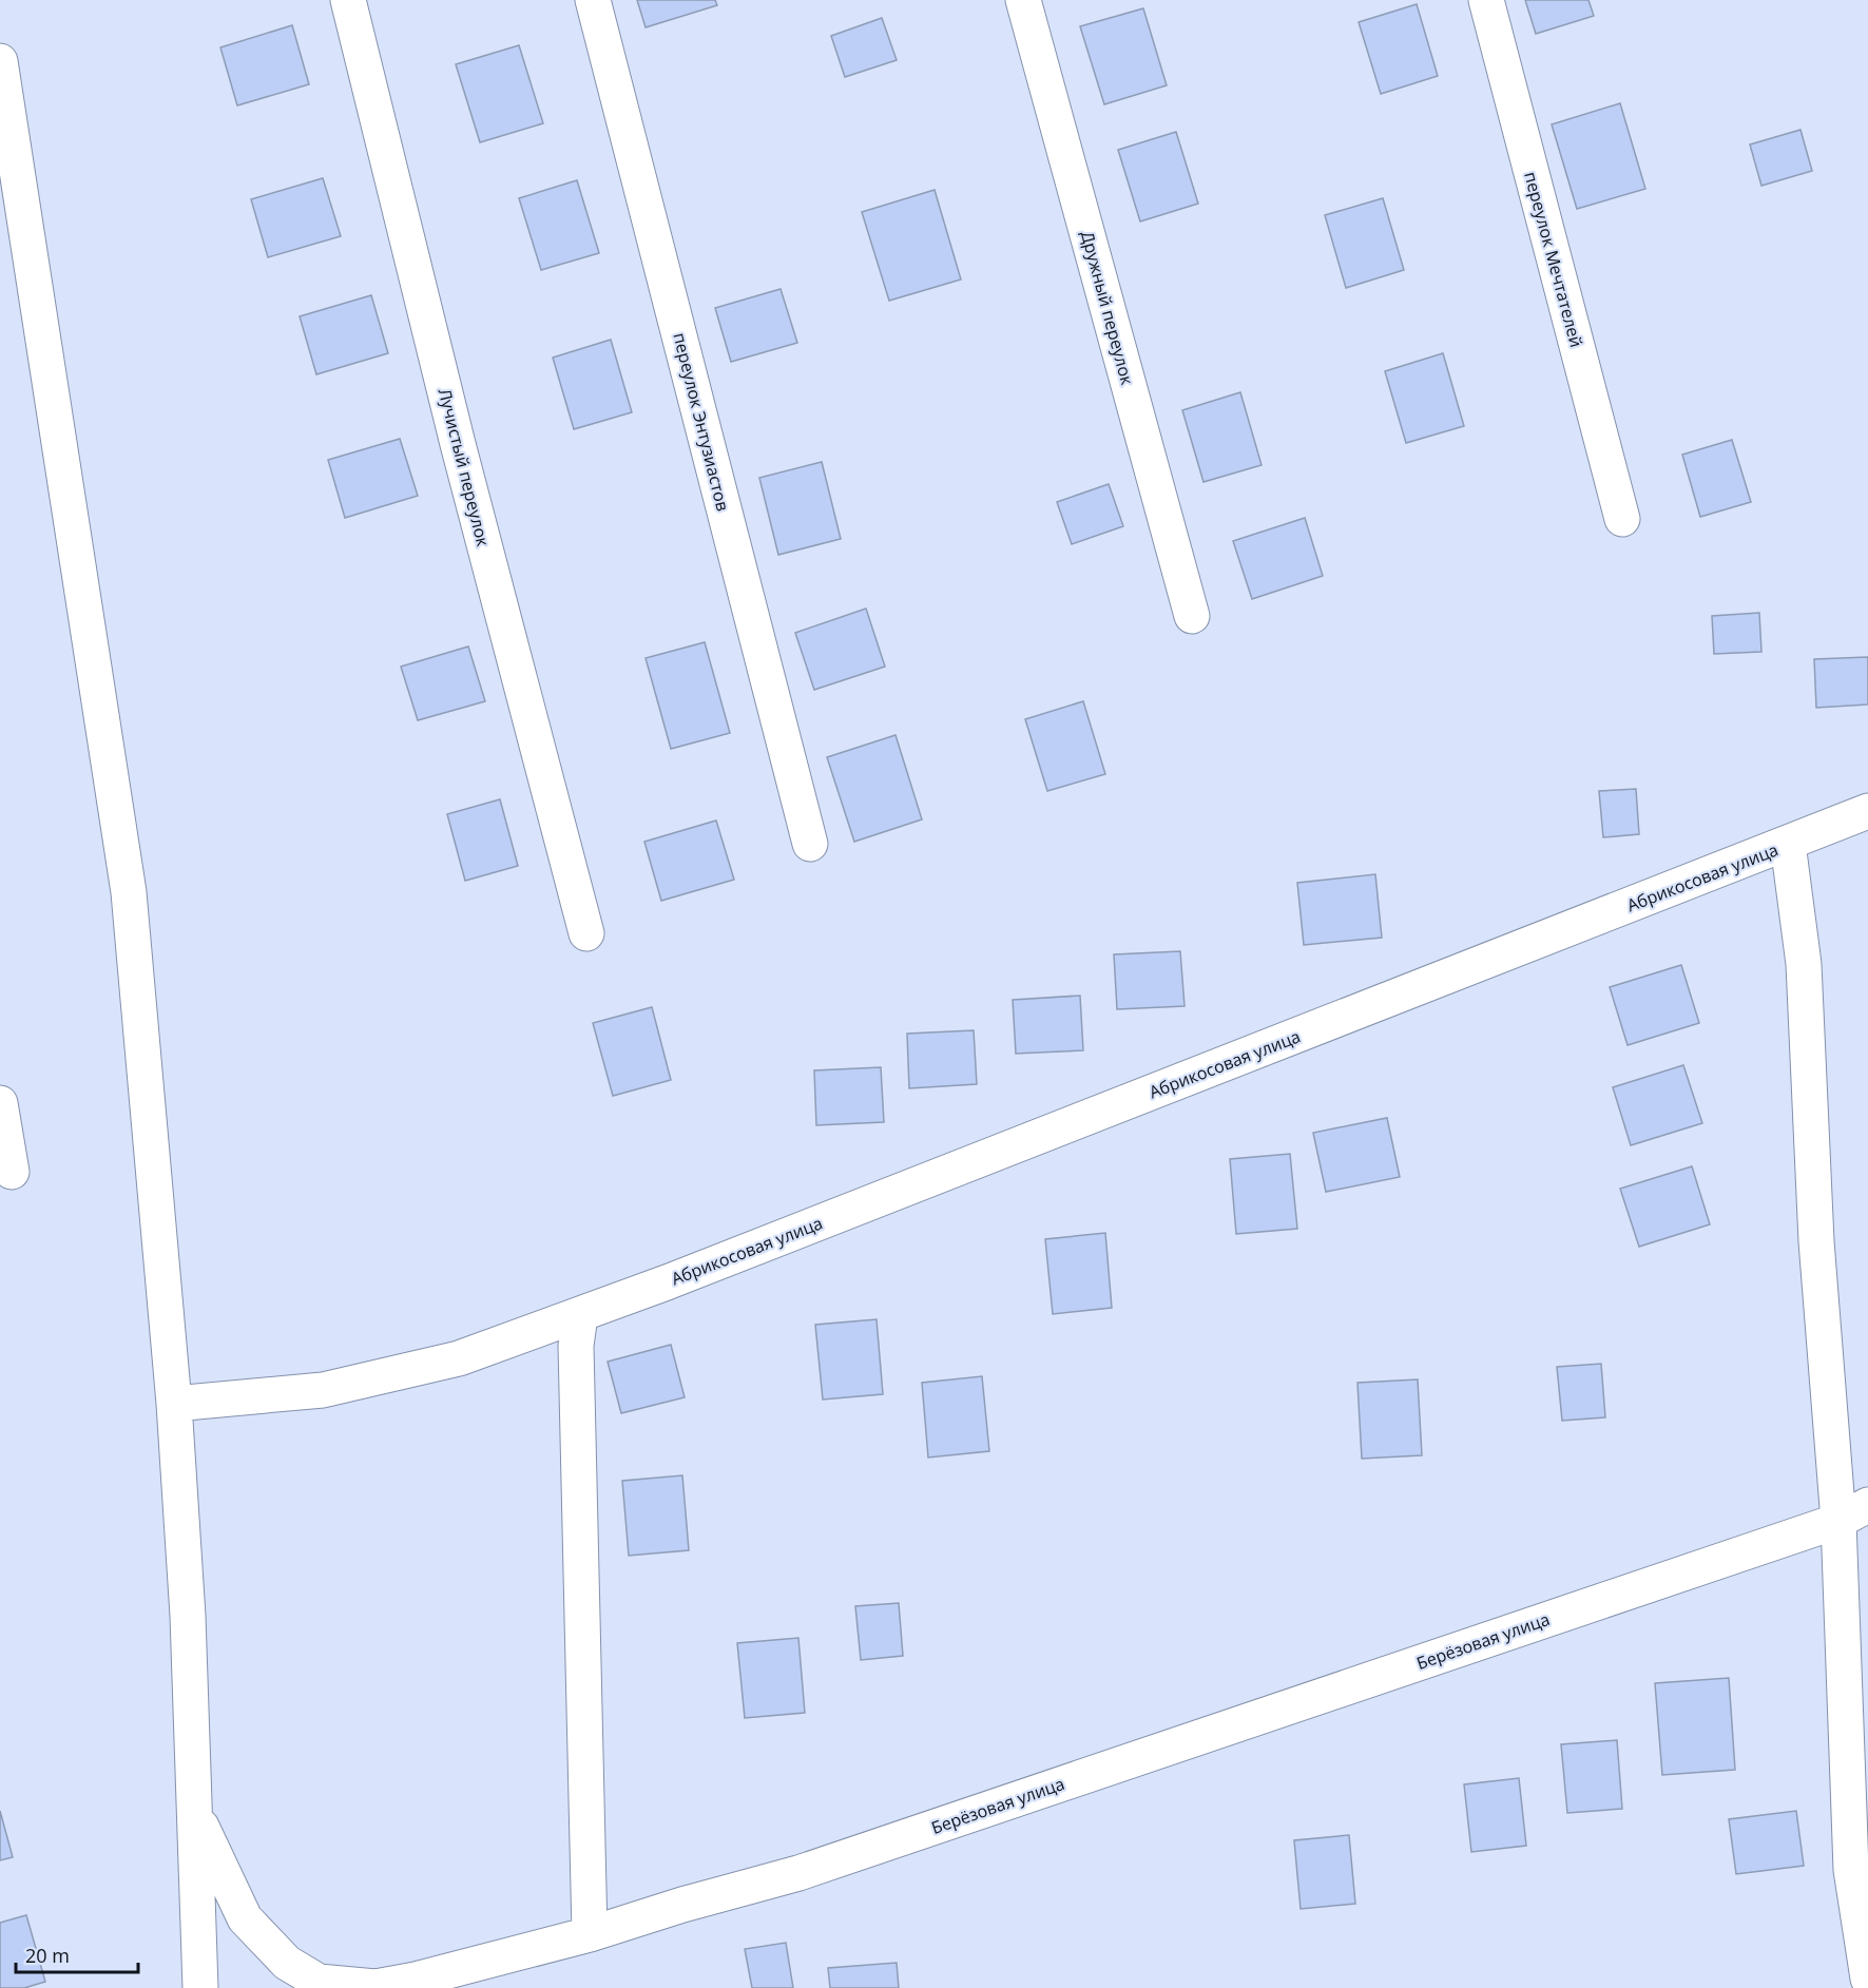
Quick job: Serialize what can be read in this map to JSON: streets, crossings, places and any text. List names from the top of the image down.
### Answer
{
  "streets": {
    "street": [
      "переулок Мечтателей",
      "Дружный переулок",
      "переулок Энтузиастов",
      "Лучистый переулок",
      "Абрикосовая улица",
      "Берёзовая улица"
    ]
  },
  "scale_bar": "20 m"
}
